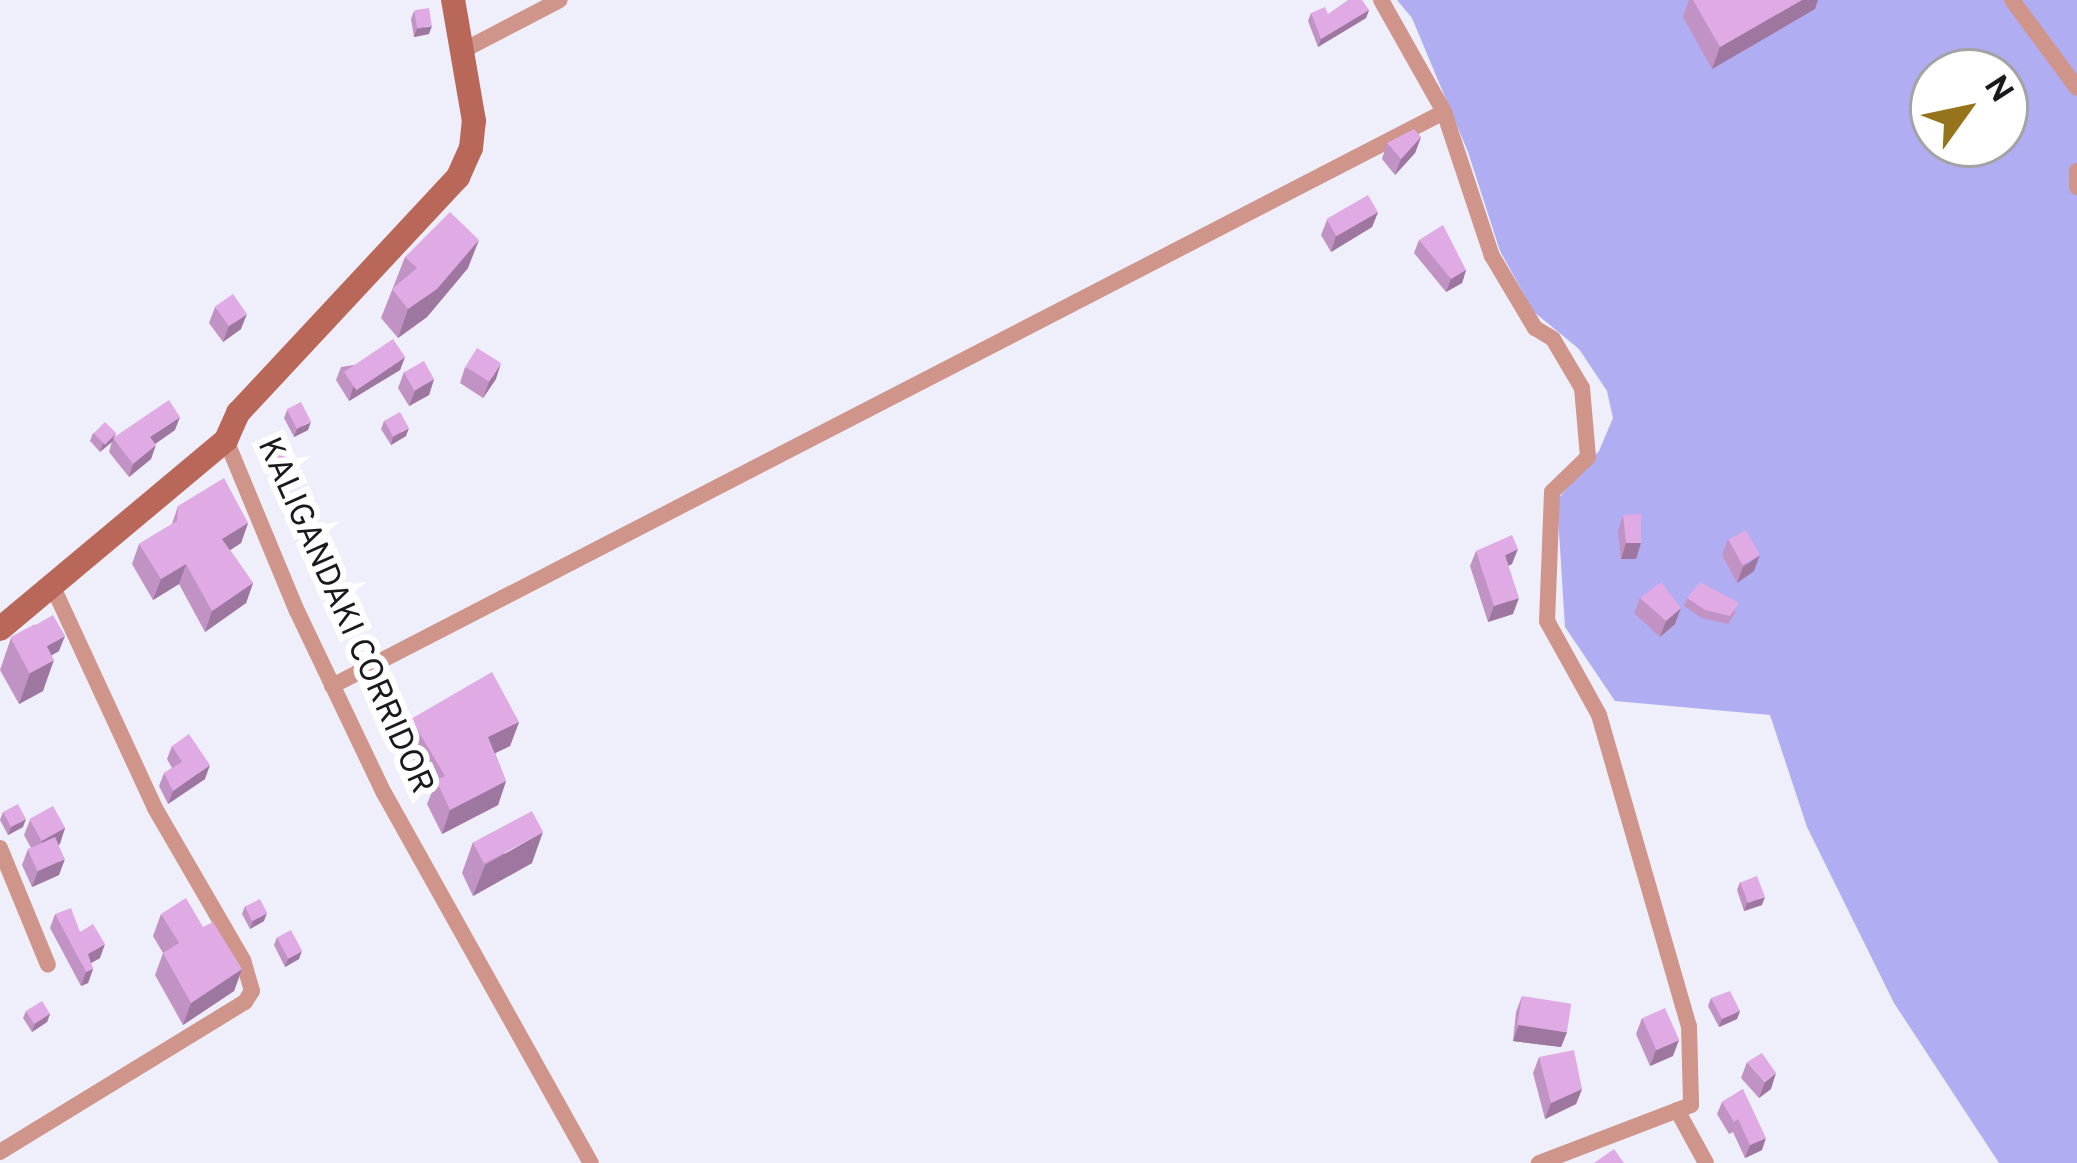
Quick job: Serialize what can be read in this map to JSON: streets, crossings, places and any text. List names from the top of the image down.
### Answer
{
  "streets": {
    "main road": ["KALIGANDAKI CORRIDOR"]
  },
  "north": "top right"
}
